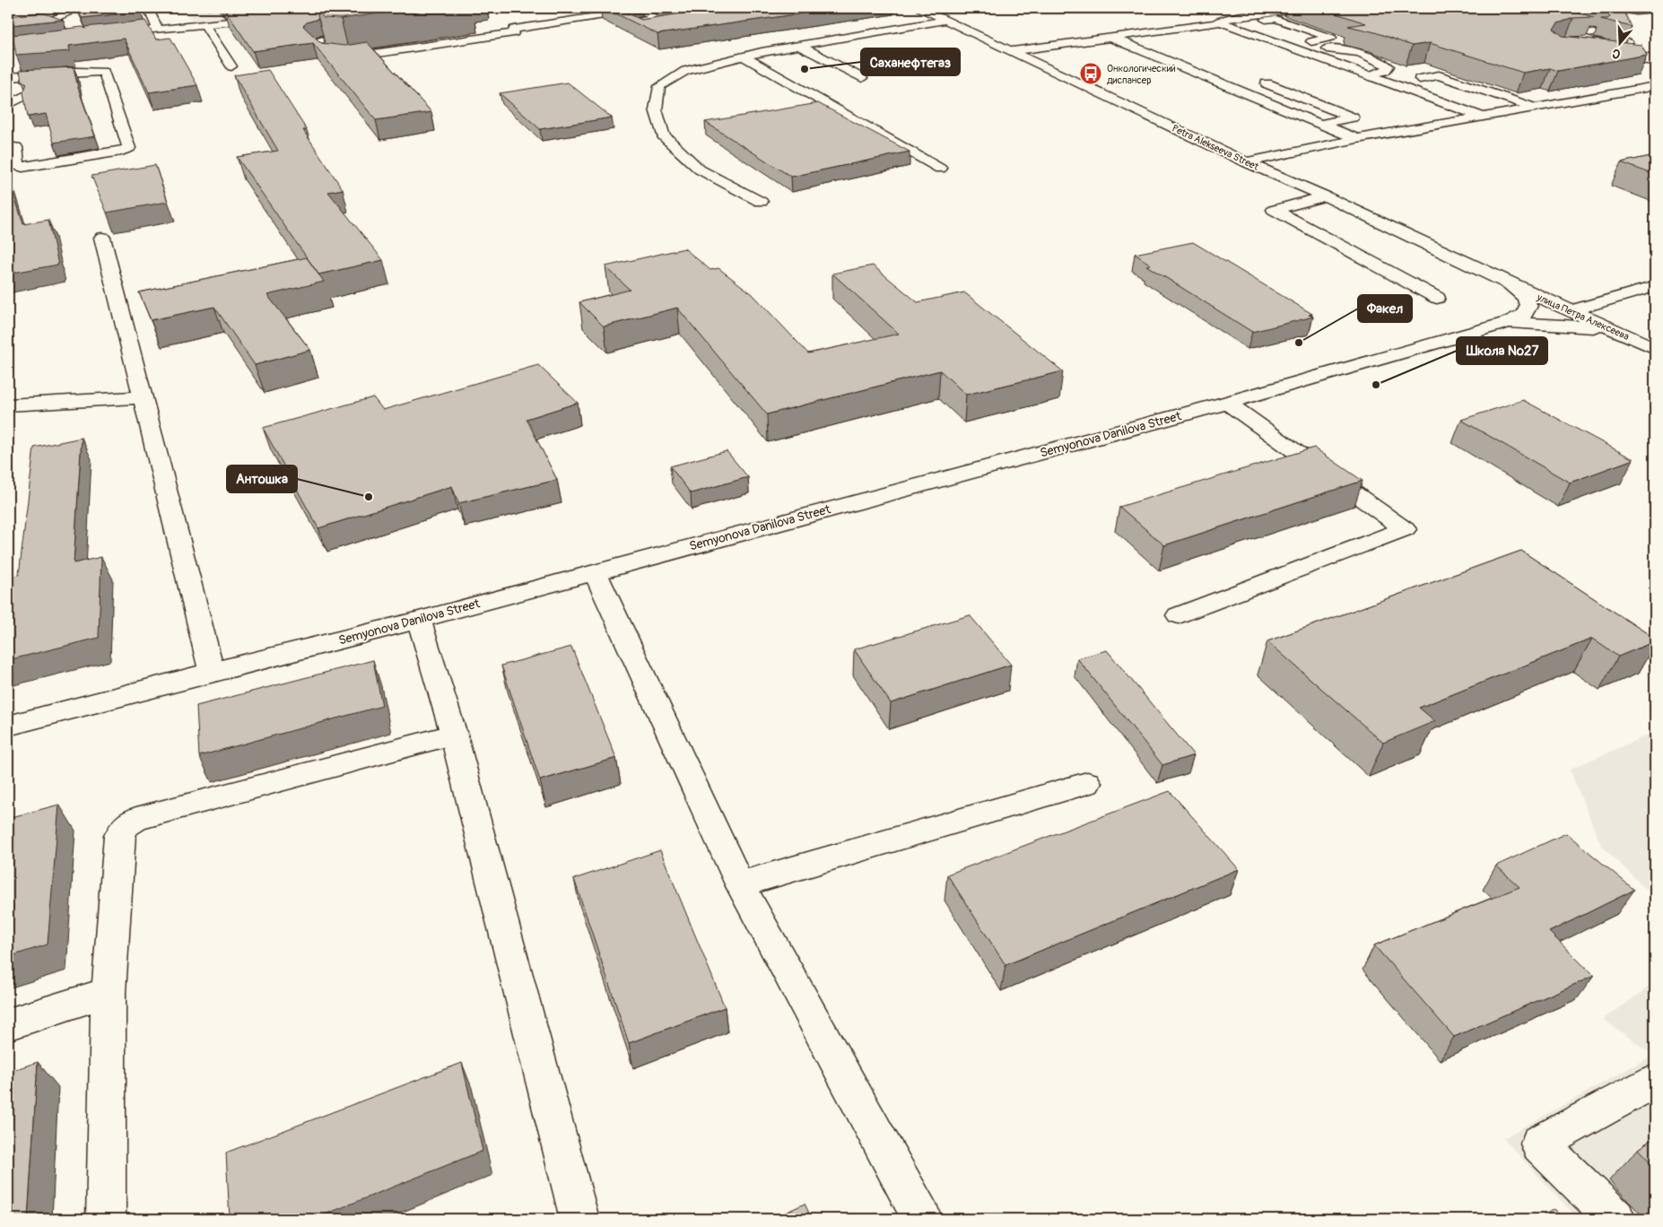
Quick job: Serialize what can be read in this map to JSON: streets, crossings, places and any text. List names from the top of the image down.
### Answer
{
  "streets": {
    "street": ["Petra Alekseeva Street", "улица Петра Алексеева", "Semyonova Danilova Street"]
  },
  "crossings": [
    ["Petra Alekseeva Street", "улица Петра Алексеева"]
  ],
  "places": {
    "other": [
      "Саханефтегаз",
      "Факел",
      "Школа №27",
      "Антошка"
    ],
    "bus stop": ["Онкологический диспансер"]
  },
  "north": "bottom"
}
